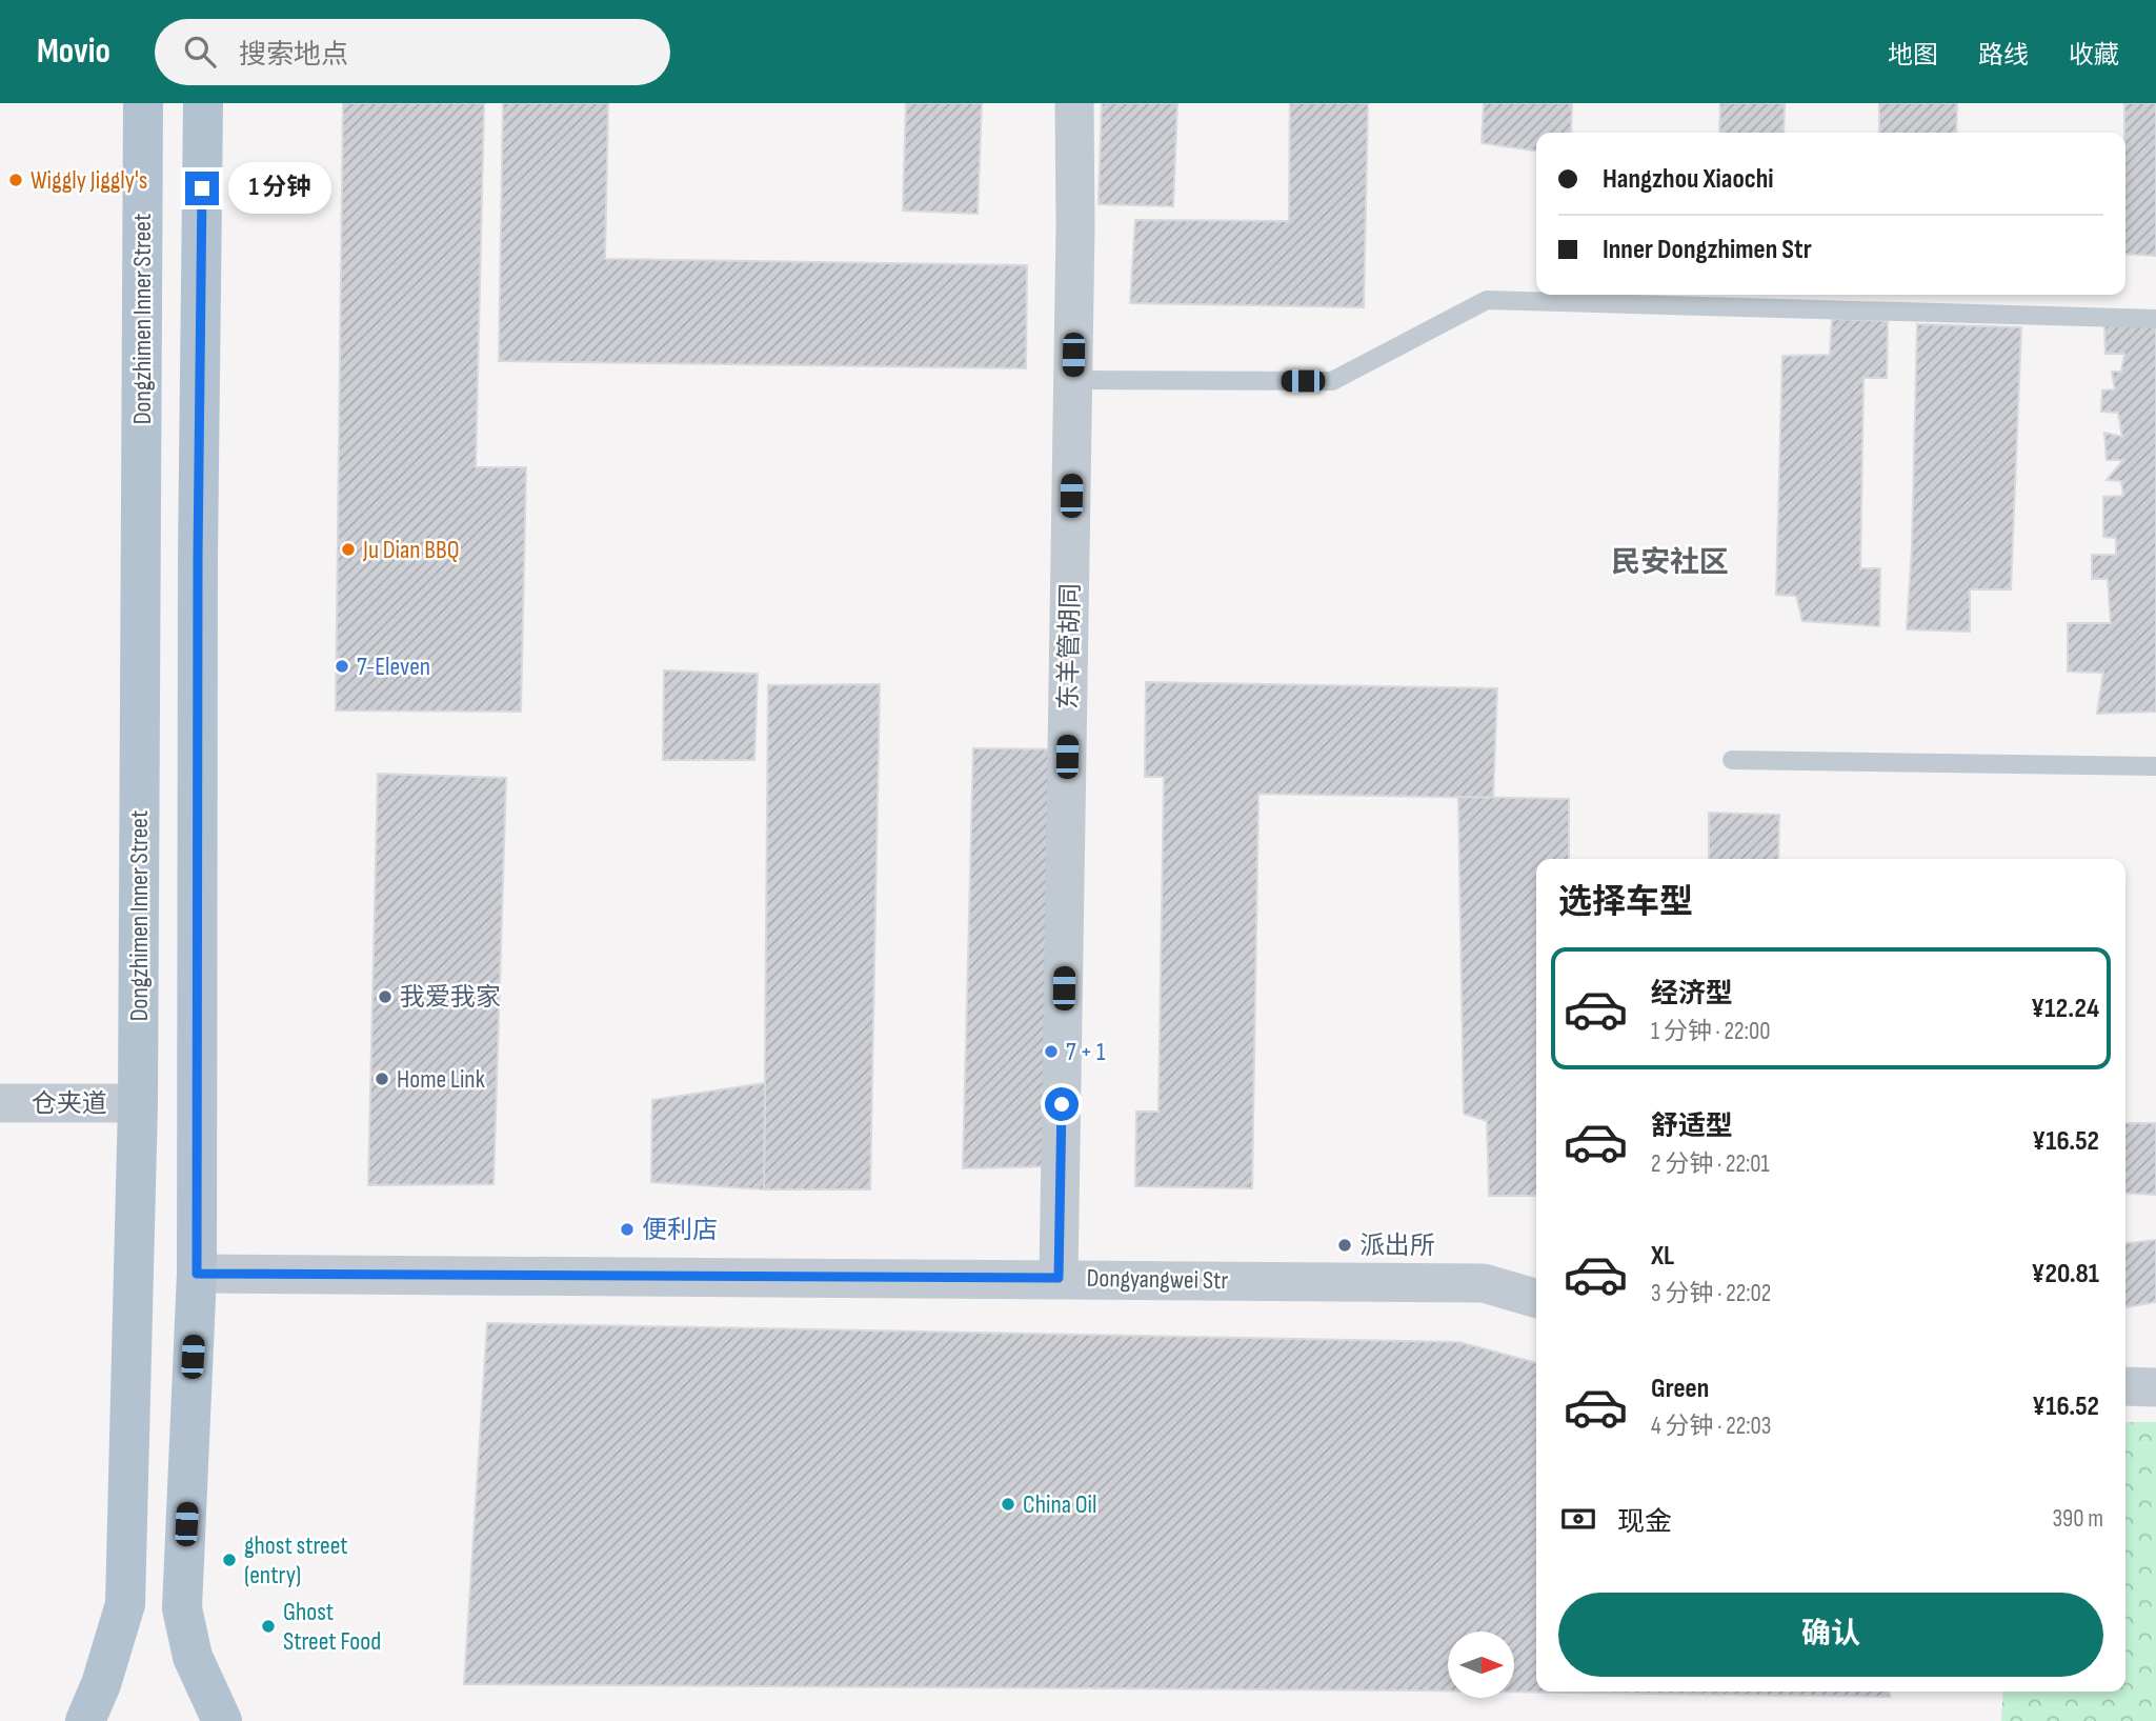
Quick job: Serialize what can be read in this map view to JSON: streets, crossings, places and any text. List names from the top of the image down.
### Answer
{
  "streets": {
    "main road": ["Dongzhimen Inner Street"],
    "street": ["东羊管胡同", "仓夹道", "Dongyangwei Str"]
  },
  "crossings": [
    ["Dongzhimen Inner Street", "仓夹道"],
    ["东羊管胡同", "Dongyangwei Str"]
  ],
  "districts": ["民安社区"],
  "places": [
    "Wiggly Jiggly's",
    "Ju Dian BBQ",
    "7-Eleven",
    "我爱我家",
    "7 + 1",
    "Home Link",
    "便利店",
    "派出所",
    "China Oil",
    "ghost street (entry)",
    "Ghost Street Food"
  ],
  "north": "right",
  "page": {
    "header": "Movio",
    "search": "搜索地点",
    "nav": ["地图", "路线", "收藏"],
    "banner": ["Hangzhou Xiaochi", "Inner Dongzhimen Str"],
    "bubble": "1 分钟",
    "heading": "选择车型",
    "list": [
      {
        "name": "经济型",
        "note": "1 分钟 · 22:00",
        "value": "¥12.24"
      },
      {
        "name": "舒适型",
        "note": "2 分钟 · 22:01",
        "value": "¥16.52"
      },
      {
        "name": "XL",
        "note": "3 分钟 · 22:02",
        "value": "¥20.81"
      },
      {
        "name": "Green",
        "note": "4 分钟 · 22:03",
        "value": "¥16.52"
      }
    ],
    "pay": ["现金", "390 m"],
    "buttons": "确认"
  }
}
